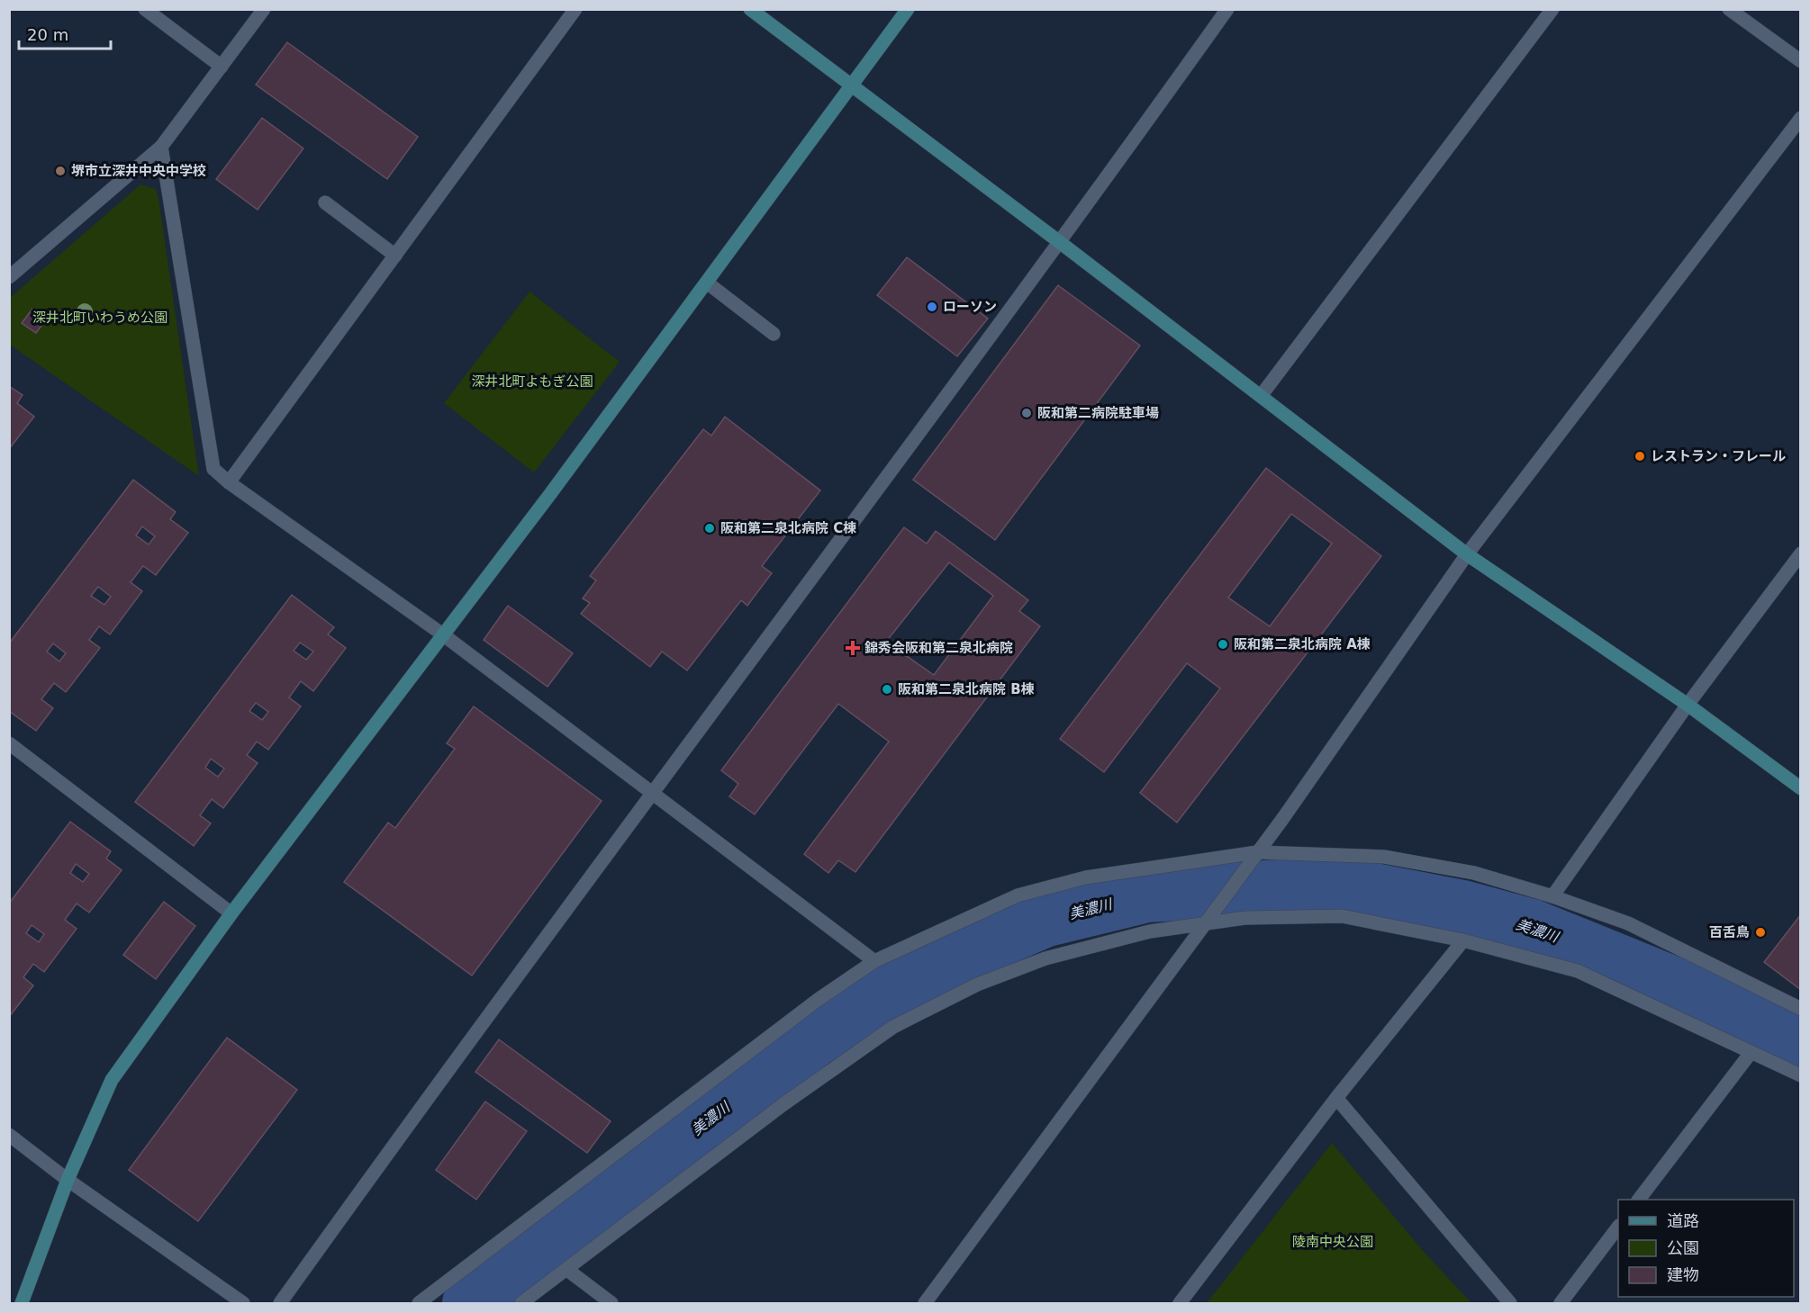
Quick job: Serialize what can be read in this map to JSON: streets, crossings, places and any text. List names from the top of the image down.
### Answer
{
  "water": ["美濃川"],
  "parks": ["深井北町いわうめ公園", "深井北町よもぎ公園", "陵南中央公園"],
  "places": {
    "other": [
      "堺市立深井中央中学校",
      "ローソン",
      "阪和第二病院駐車場",
      "レストラン・フレール",
      "阪和第二泉北病院 C棟",
      "阪和第二泉北病院 A棟",
      "阪和第二泉北病院 B棟",
      "百舌鳥"
    ],
    "health": ["錦秀会阪和第二泉北病院"]
  },
  "legend": ["道路", "公園", "建物"],
  "scale_bar": "20 m"
}
